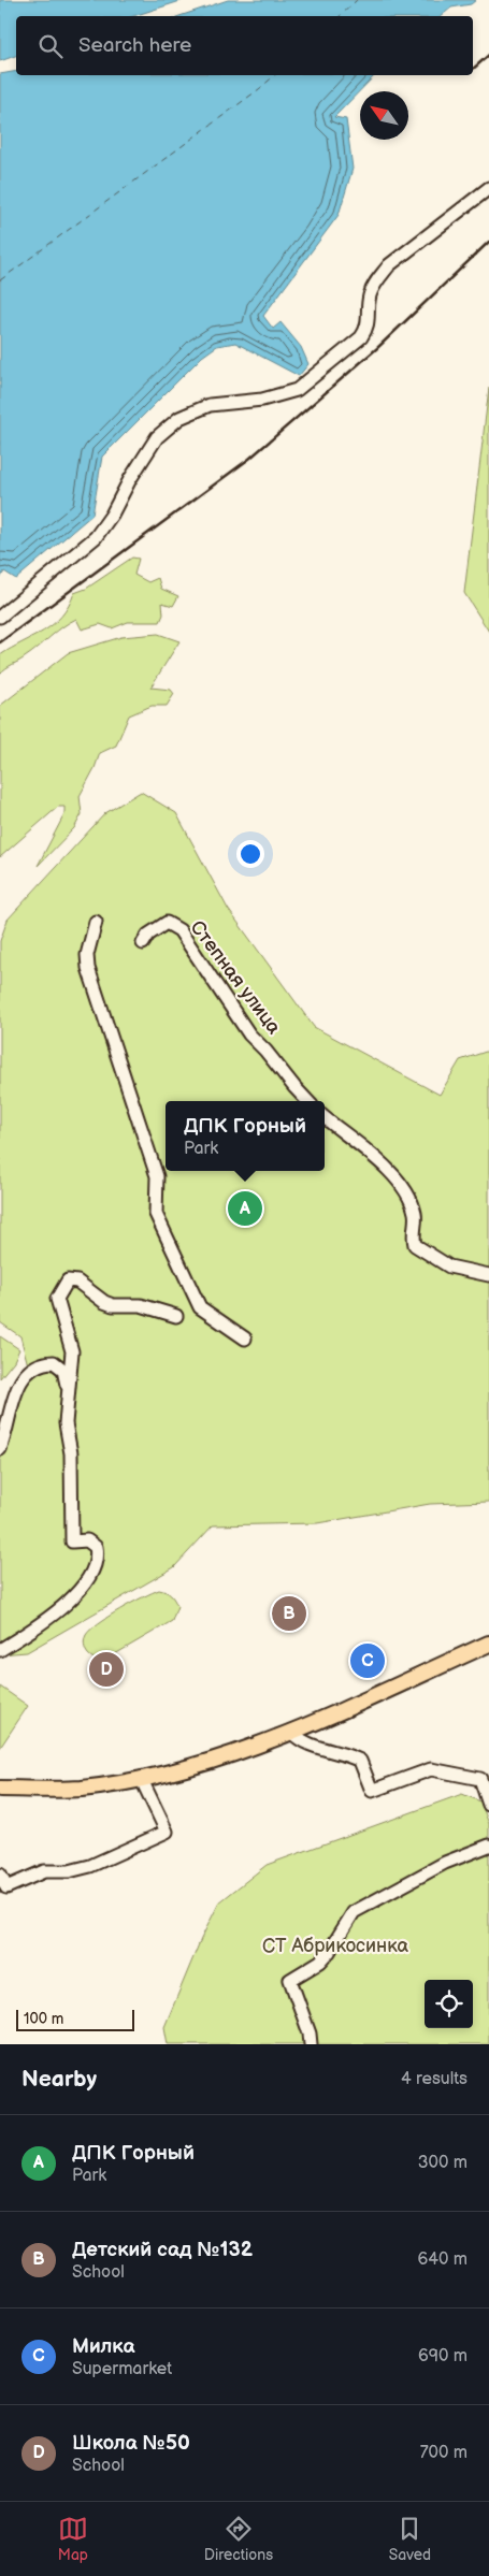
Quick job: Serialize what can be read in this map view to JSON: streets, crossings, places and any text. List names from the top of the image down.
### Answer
{
  "streets": {
    "street": ["Степная улица"]
  },
  "parks": ["СТ Абрикосинка"],
  "scale_bar": "100 m",
  "north": "top left",
  "page": {
    "search": "Search here",
    "popup": ["ДПК Горный", "Park"],
    "pins": [
      "A",
      "B",
      "C",
      "D"
    ],
    "scale": "100 m",
    "heading": ["Nearby", "4 results"],
    "list": [
      {
        "mark": "A",
        "name": "ДПК Горный",
        "note": "Park",
        "value": "300 m"
      },
      {
        "mark": "B",
        "name": "Детский сад №132",
        "note": "School",
        "value": "640 m"
      },
      {
        "mark": "C",
        "name": "Милка",
        "note": "Supermarket",
        "value": "690 m"
      },
      {
        "mark": "D",
        "name": "Школа №50",
        "note": "School",
        "value": "700 m"
      }
    ],
    "nav": ["Map", "Directions", "Saved"]
  }
}
